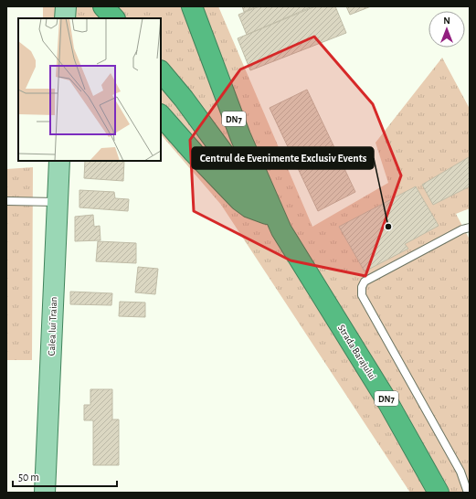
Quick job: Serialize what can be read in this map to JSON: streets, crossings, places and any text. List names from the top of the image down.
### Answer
{
  "streets": {
    "highway": ["DN7", "Strada Barajului"],
    "main road": ["Calea lui Traian"]
  },
  "crossings": [
    ["DN7", "Strada Barajului"]
  ],
  "places": ["Centrul de Evenimente Exclusiv Events"],
  "scale_bar": "50 m",
  "north": "top"
}
